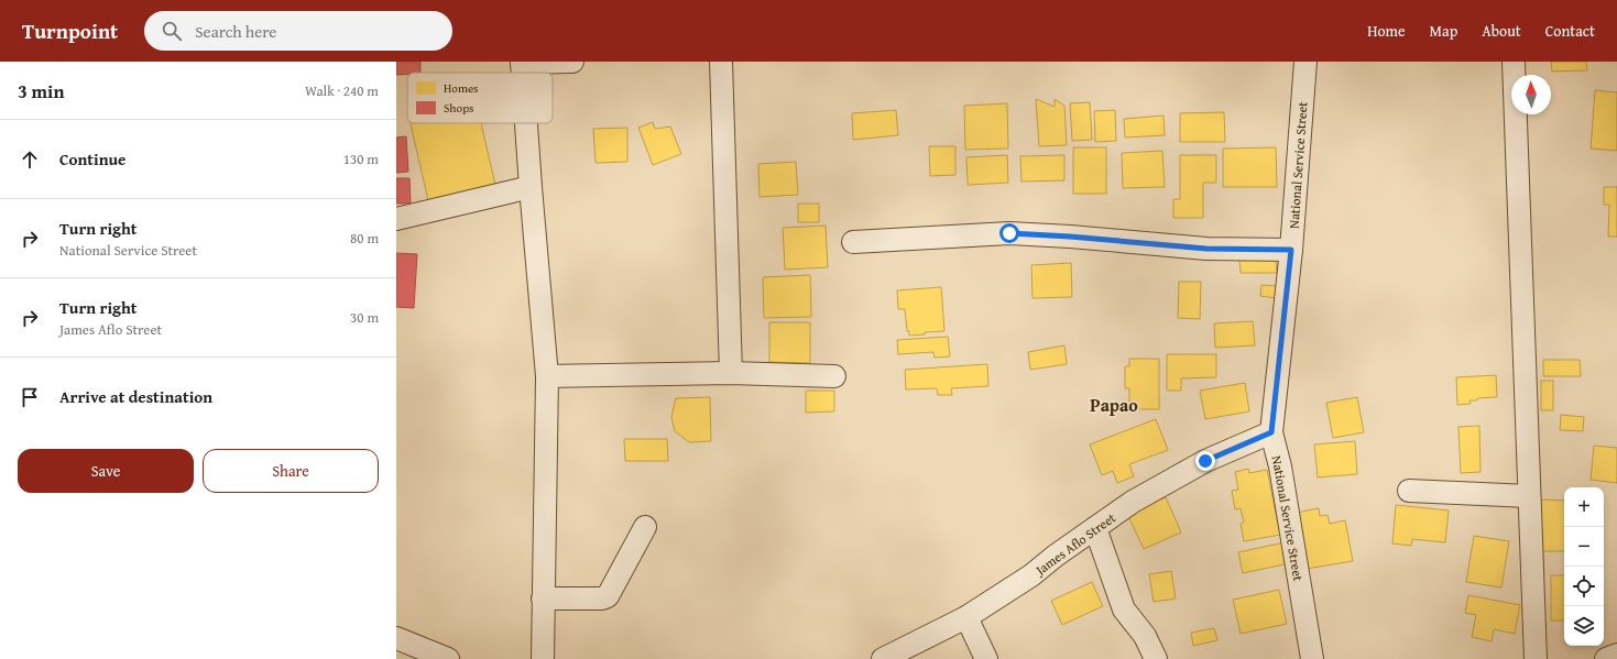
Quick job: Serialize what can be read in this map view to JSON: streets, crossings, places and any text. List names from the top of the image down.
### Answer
{
  "streets": {
    "street": ["National Service Street", "James Aflo Street"]
  },
  "crossings": [
    ["National Service Street", "James Aflo Street"]
  ],
  "districts": ["Papao"],
  "legend": ["Homes", "Shops"],
  "north": "top",
  "page": {
    "header": "Turnpoint",
    "search": "Search here",
    "nav": [
      "Home",
      "Map",
      "About",
      "Contact"
    ],
    "heading": ["3 min", "Walk · 240 m"],
    "list": [
      ["Continue", "130 m"],
      ["Turn right", "National Service Street", "80 m"],
      ["Turn right", "James Aflo Street", "30 m"],
      "Arrive at destination"
    ],
    "buttons": ["Save", "Share"],
    "map_buttons": ["+", "−"]
  }
}
